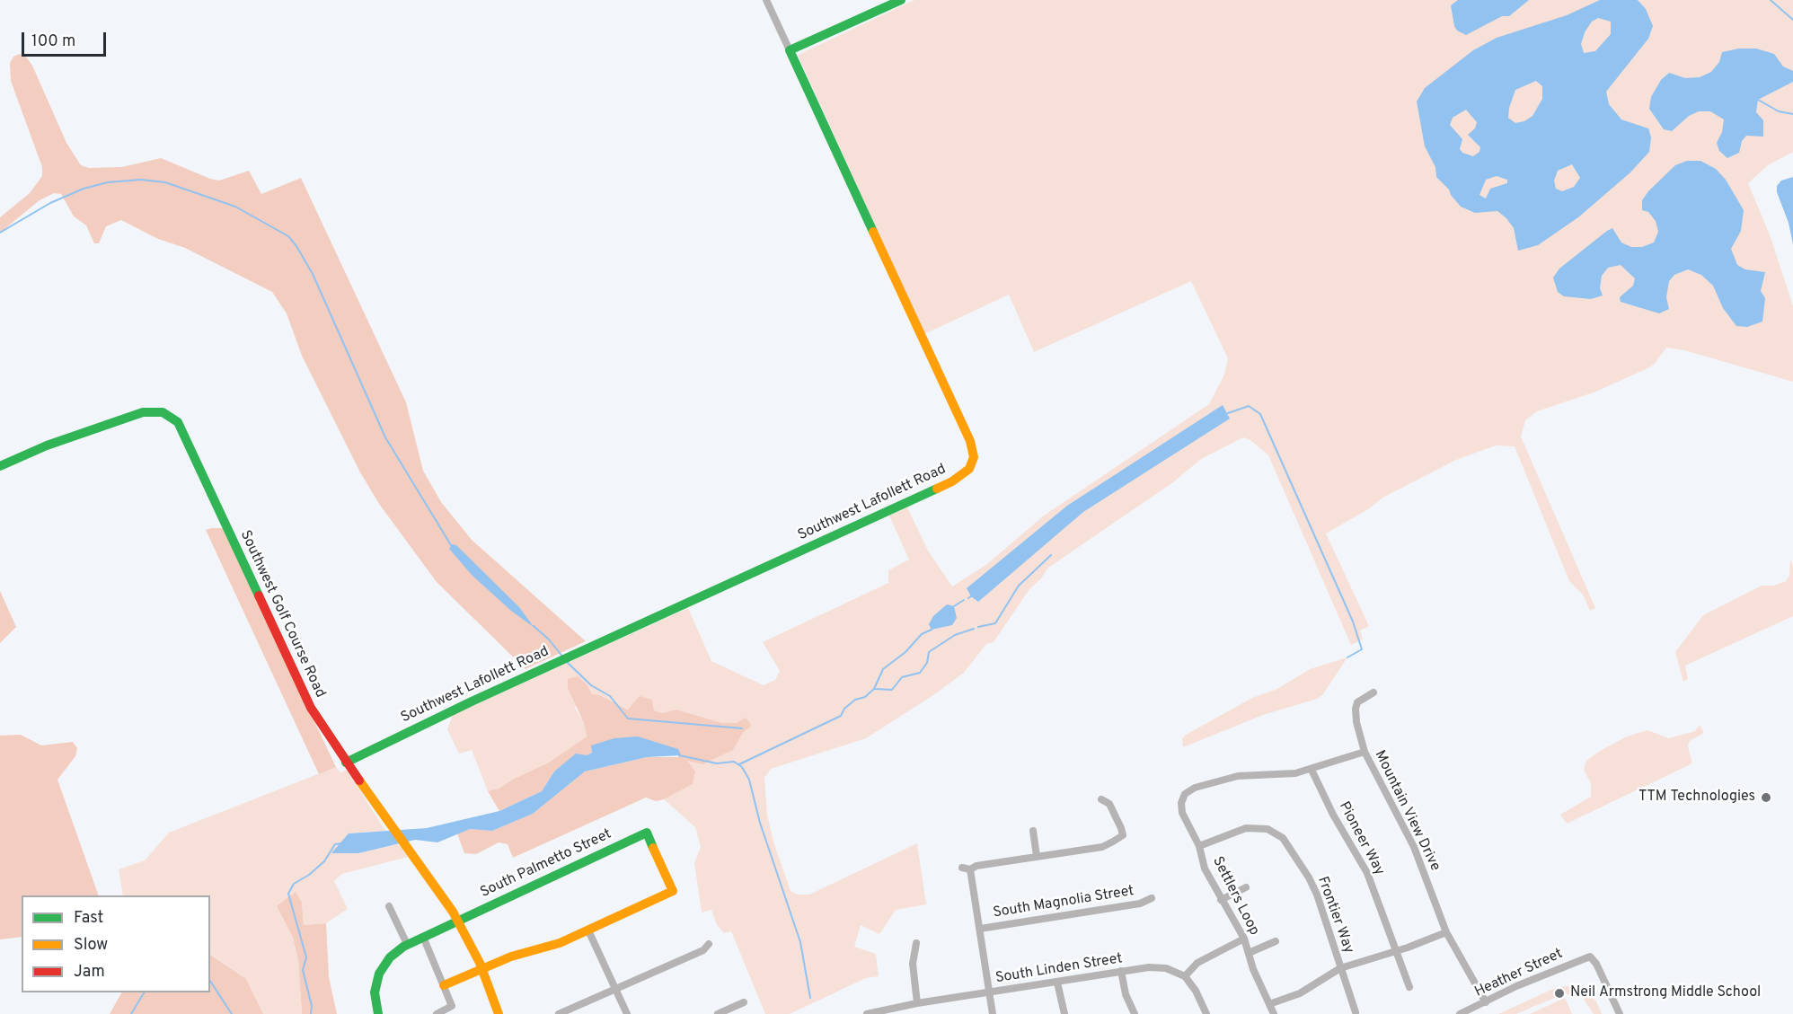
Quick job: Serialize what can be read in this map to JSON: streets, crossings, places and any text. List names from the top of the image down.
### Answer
{
  "streets": {
    "street": [
      "Southwest Lafollett Road",
      "Southwest Golf Course Road",
      "Mountain View Drive",
      "Pioneer Way",
      "South Palmetto Street",
      "Settlers Loop",
      "South Magnolia Street",
      "Frontier Way",
      "South Linden Street",
      "Heather Street"
    ]
  },
  "crossings": [
    ["Southwest Lafollett Road", "Southwest Golf Course Road"],
    ["Southwest Golf Course Road", "South Palmetto Street"],
    ["Mountain View Drive", "Settlers Loop"],
    ["Mountain View Drive", "Heather Street"],
    ["Pioneer Way", "Settlers Loop"],
    ["Settlers Loop", "Frontier Way"]
  ],
  "places": ["TTM Technologies", "Neil Armstrong Middle School"],
  "legend": ["Fast", "Slow", "Jam"],
  "scale_bar": "100 m"
}
